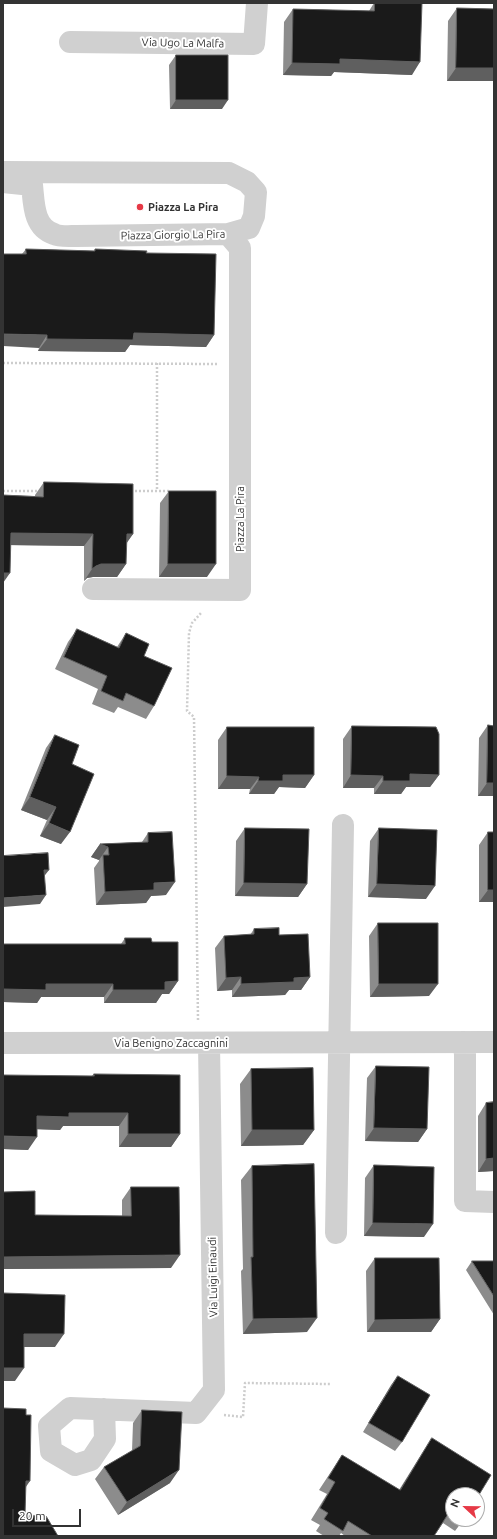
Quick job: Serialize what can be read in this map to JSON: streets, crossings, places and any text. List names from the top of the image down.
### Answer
{
  "streets": {
    "street": [
      "Via Ugo La Malfa",
      "Piazza Giorgio La Pira",
      "Piazza La Pira",
      "Via Benigno Zaccagnini",
      "Via Luigi Einaudi"
    ]
  },
  "crossings": [
    ["Piazza Giorgio La Pira", "Piazza La Pira"],
    ["Via Benigno Zaccagnini", "Via Luigi Einaudi"]
  ],
  "places": ["Piazza La Pira"],
  "scale_bar": "20 m",
  "north": "left"
}
